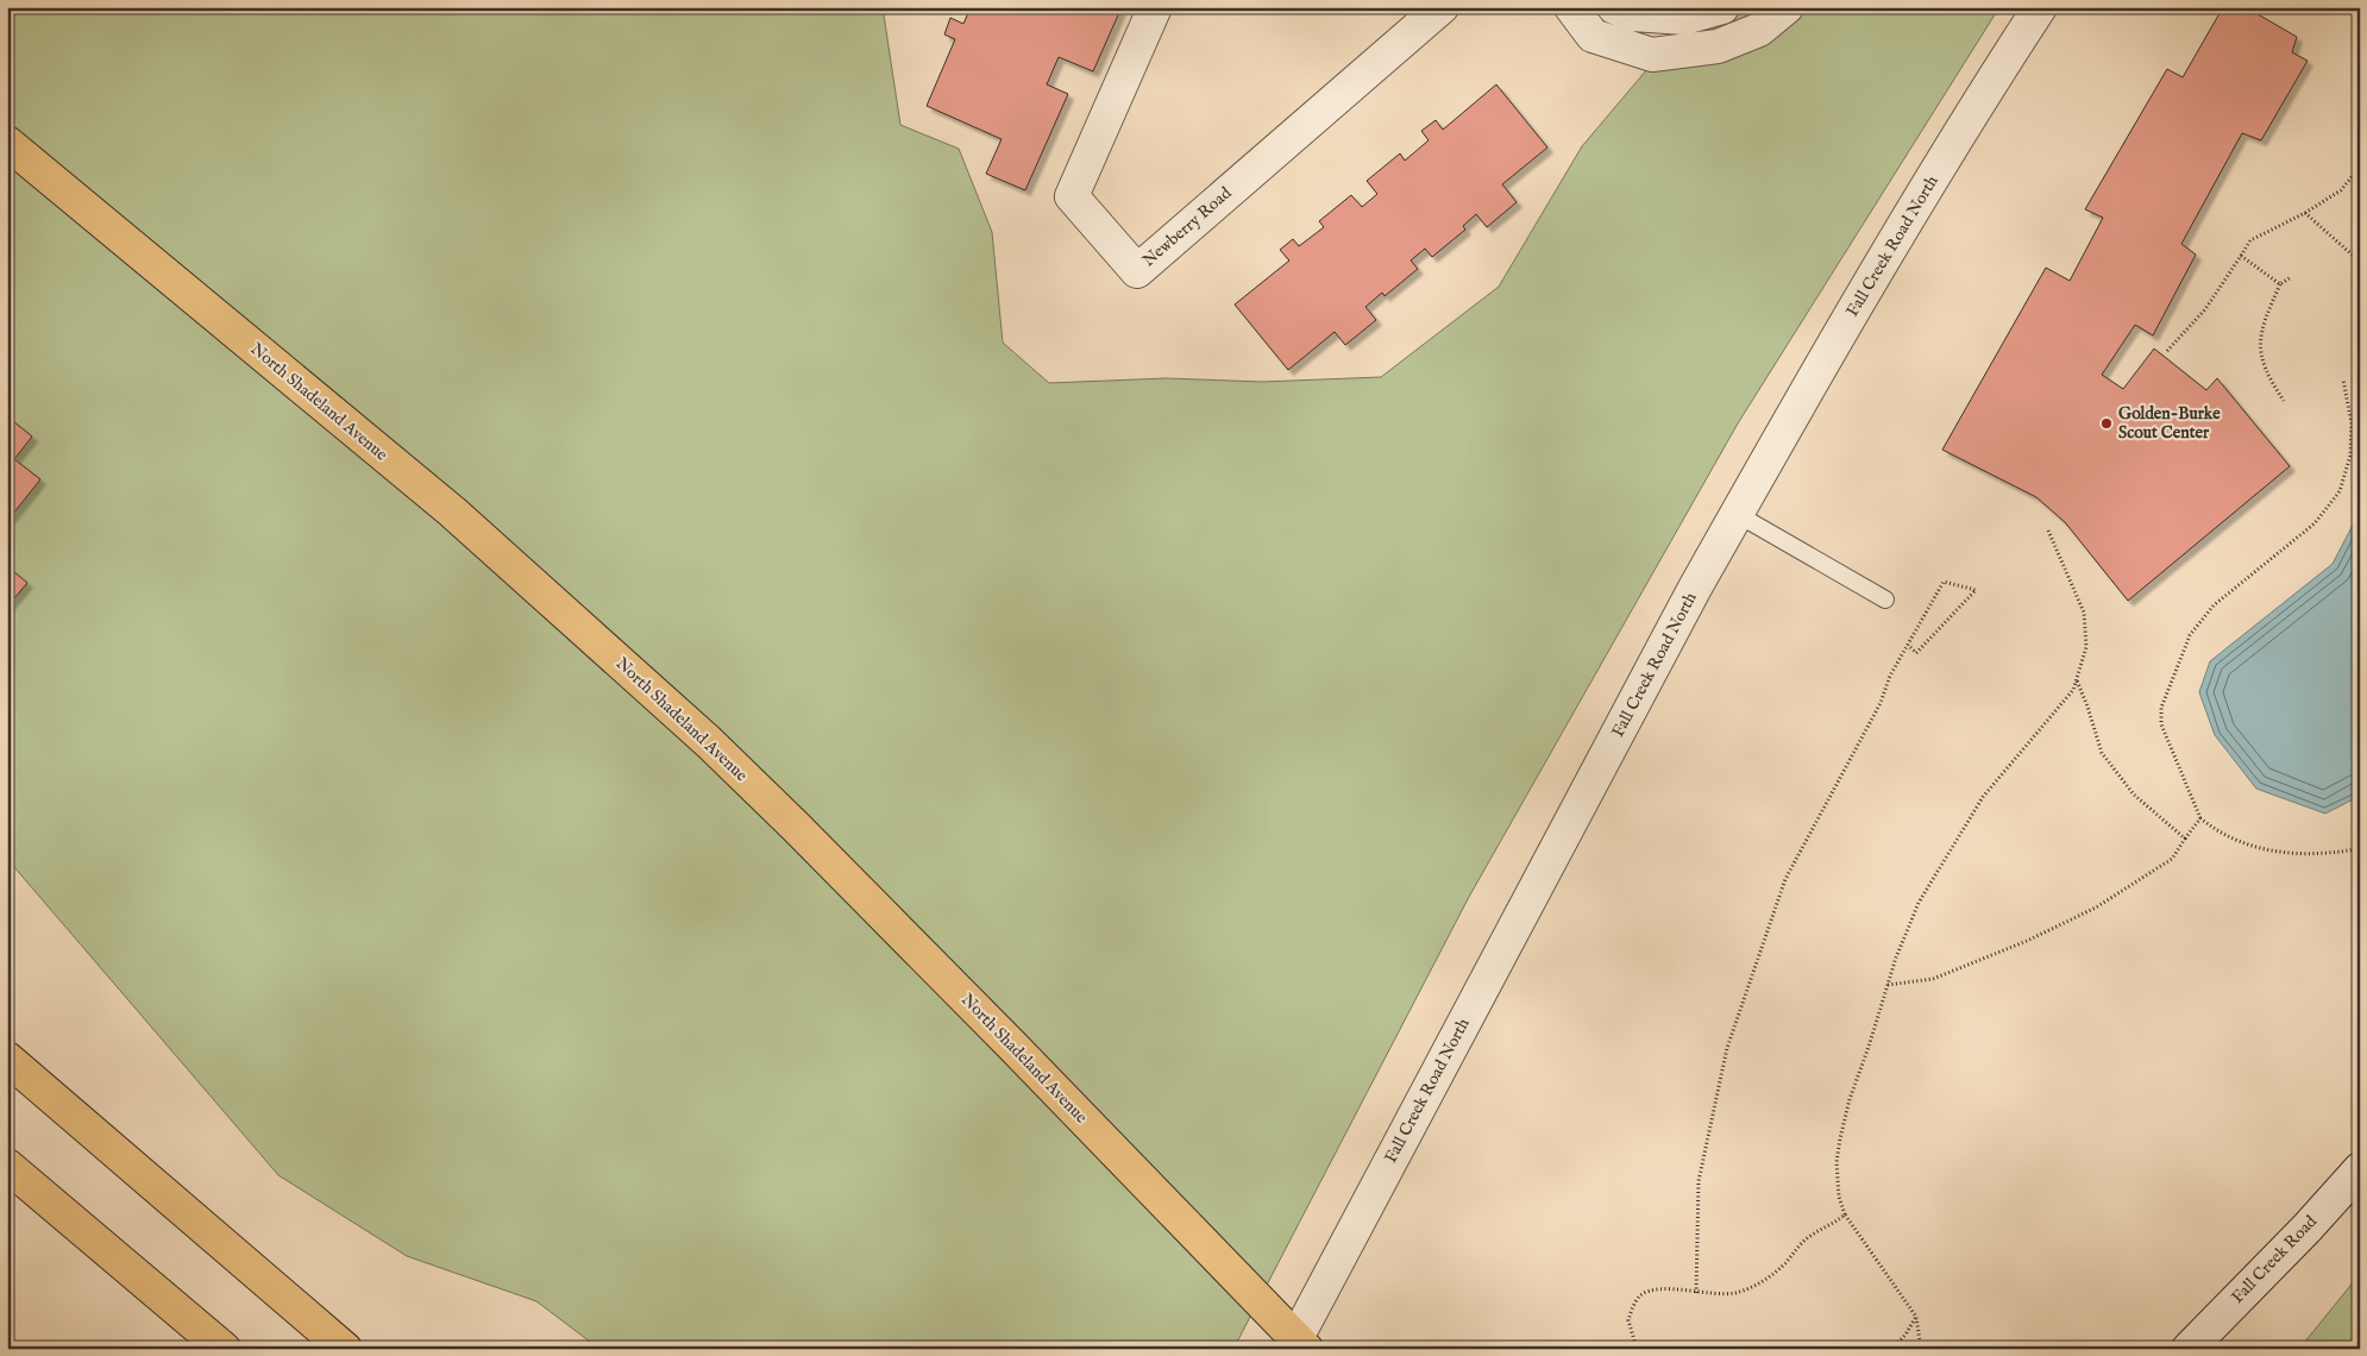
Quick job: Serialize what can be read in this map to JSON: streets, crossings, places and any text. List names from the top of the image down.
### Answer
{
  "streets": {
    "main road": ["North Shadeland Avenue"],
    "street": ["Newberry Road", "Fall Creek Road North", "Fall Creek Road"]
  },
  "crossings": [
    ["Fall Creek Road North", "North Shadeland Avenue"]
  ],
  "places": ["Golden-Burke Scout Center"]
}
